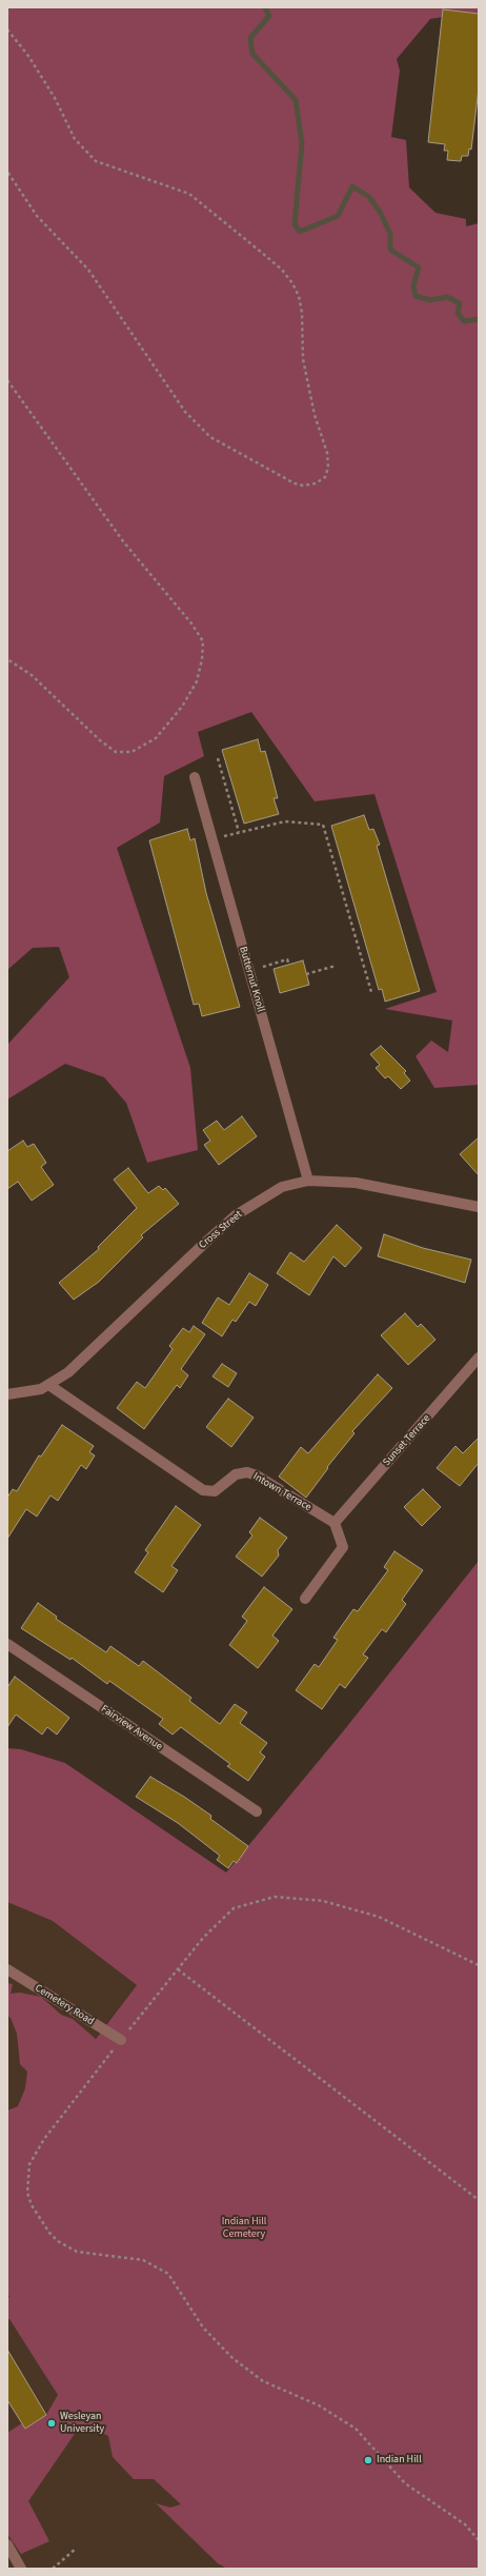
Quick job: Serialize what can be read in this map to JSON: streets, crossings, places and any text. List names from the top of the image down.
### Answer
{
  "streets": {
    "street": [
      "Butternut Knoll",
      "Cross Street",
      "Sunset Terrace",
      "Intown Terrace",
      "Fairview Avenue",
      "Cemetery Road"
    ]
  },
  "crossings": [
    ["Butternut Knoll", "Cross Street"],
    ["Cross Street", "Intown Terrace"],
    ["Sunset Terrace", "Intown Terrace"]
  ],
  "parks": ["Indian Hill Cemetery"],
  "places": ["Wesleyan University", "Indian Hill"]
}
